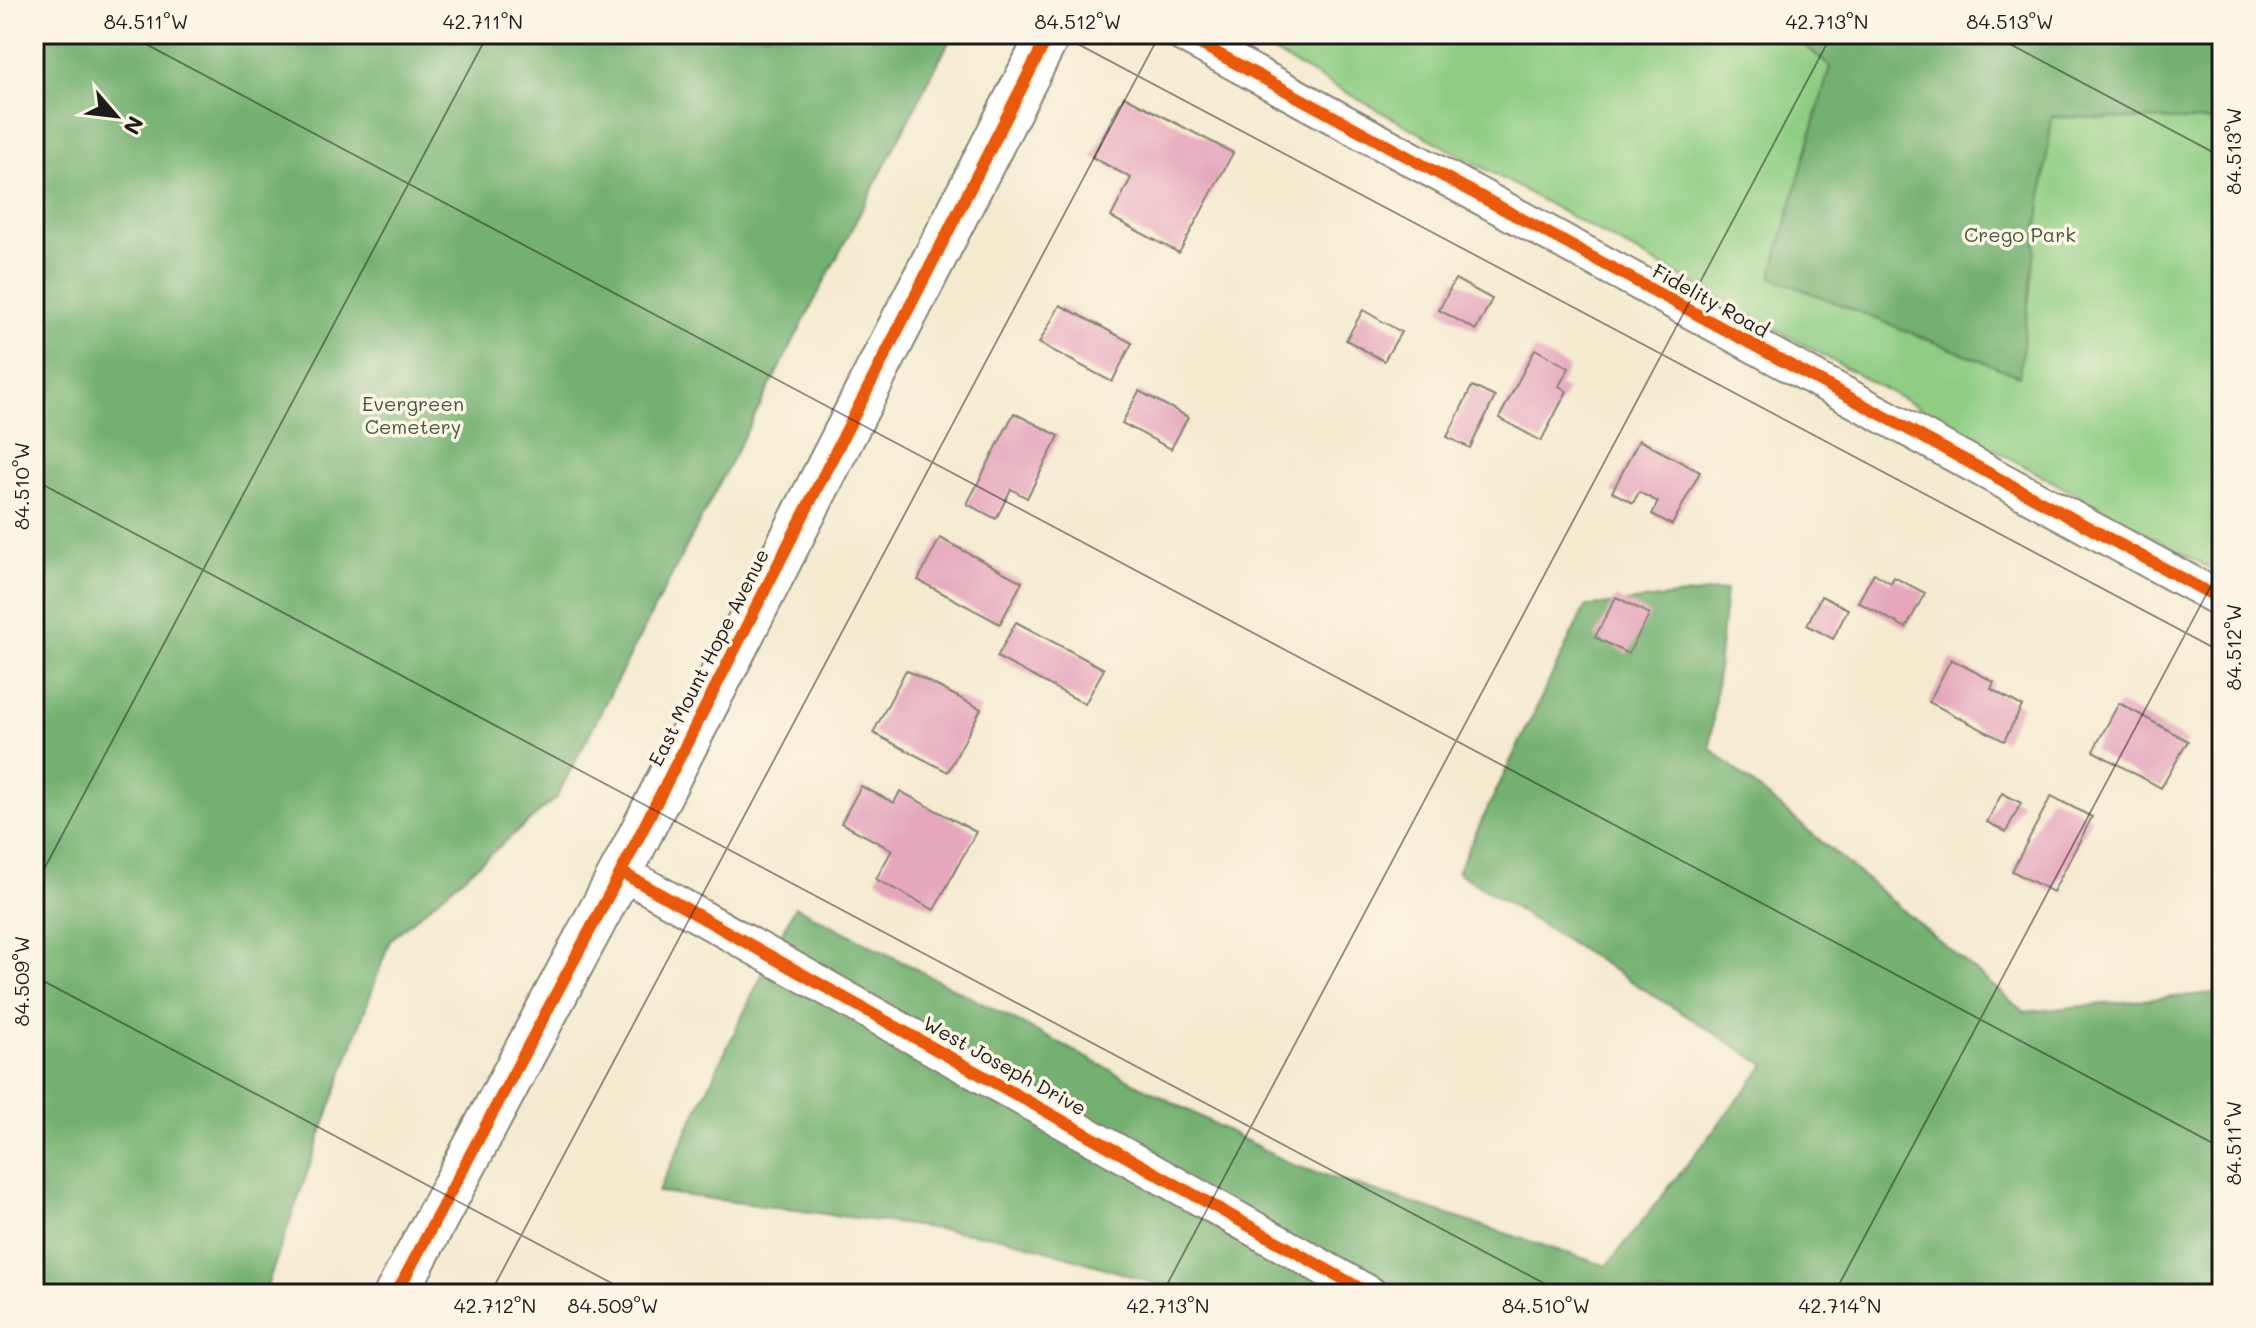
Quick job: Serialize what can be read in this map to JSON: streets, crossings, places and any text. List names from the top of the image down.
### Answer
{
  "streets": {
    "street": ["Fidelity Road", "East Mount Hope Avenue", "West Joseph Drive"]
  },
  "crossings": [
    ["East Mount Hope Avenue", "West Joseph Drive"]
  ],
  "parks": ["Crego Park", "Evergreen Cemetery"],
  "north": "bottom right",
  "coordinates": [
    "84.511°W",
    "42.711°N",
    "84.512°W",
    "42.713°N",
    "84.513°W",
    "84.510°W",
    "84.509°W",
    "42.712°N",
    "42.714°N"
  ]
}
